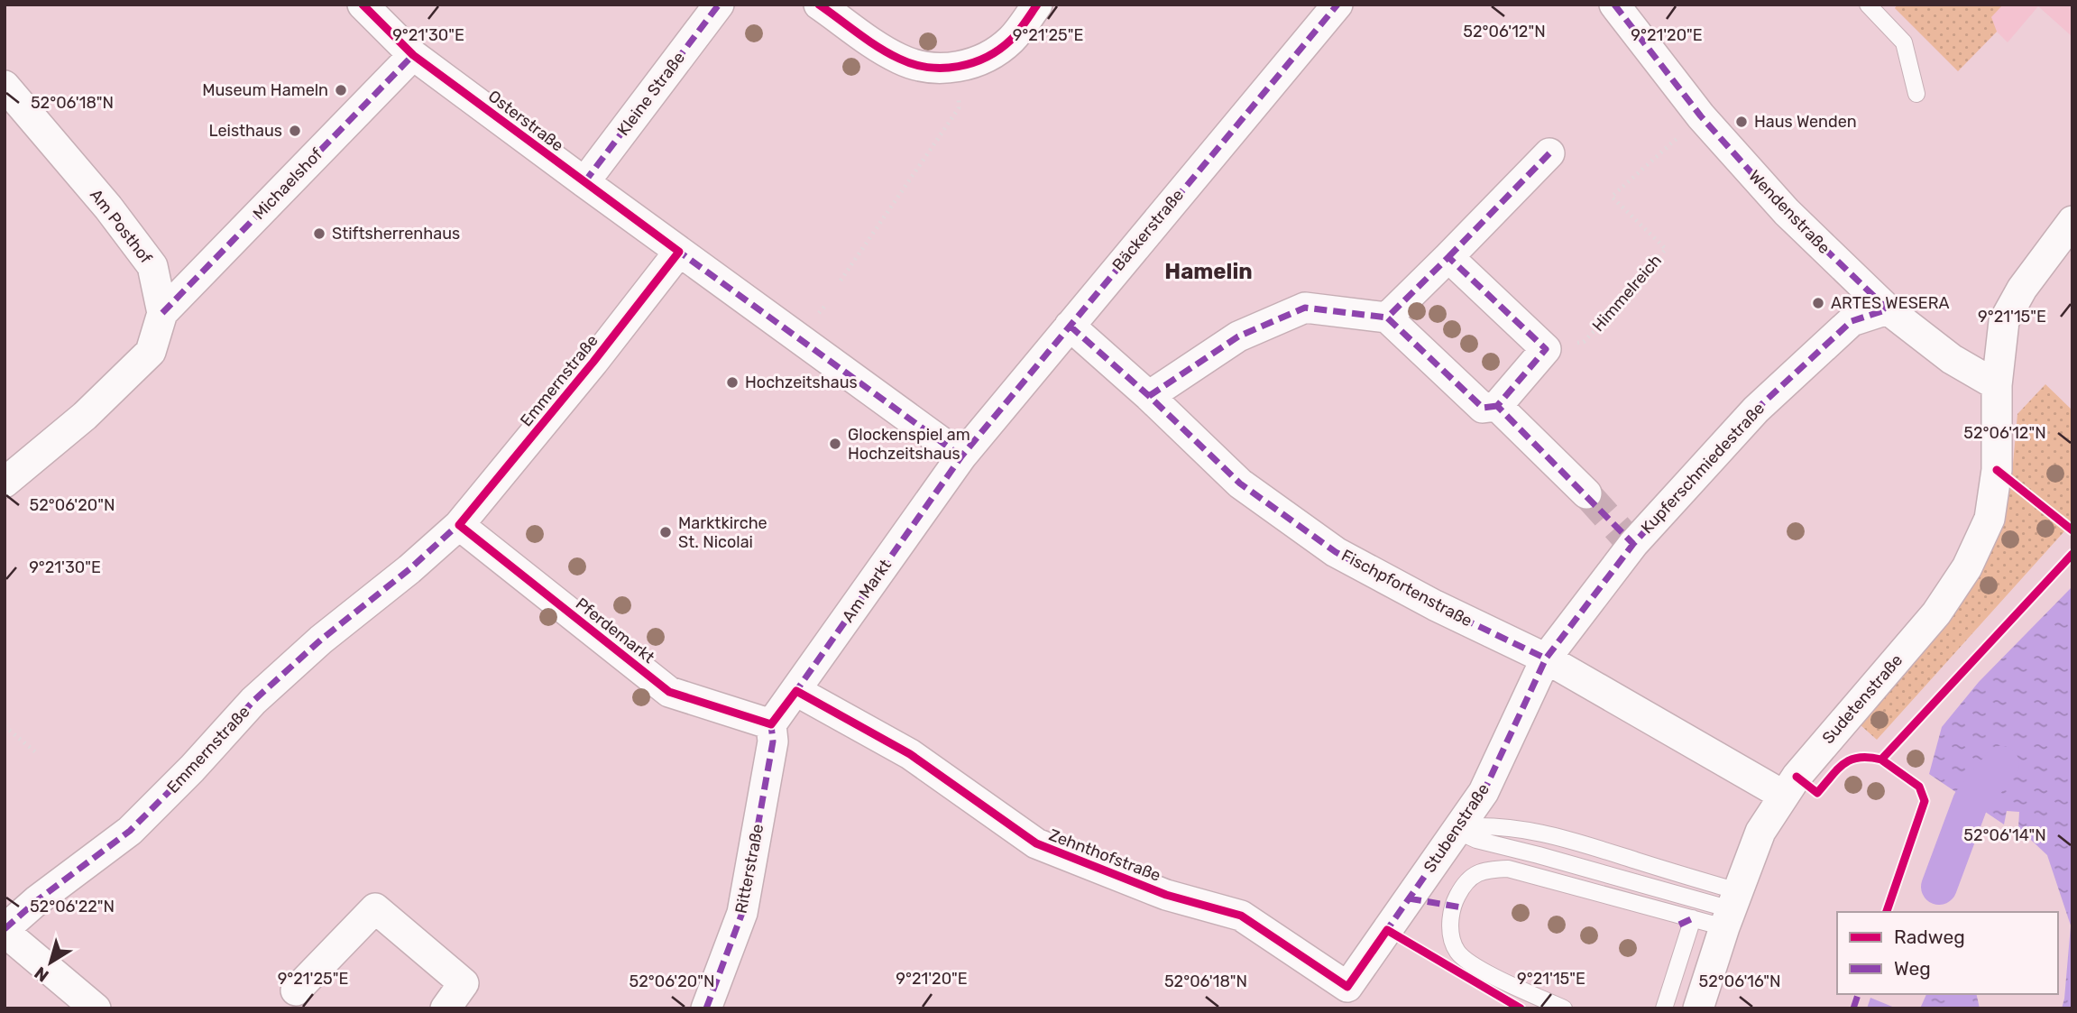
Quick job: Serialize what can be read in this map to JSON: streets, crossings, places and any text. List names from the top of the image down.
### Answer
{
  "streets": {
    "street": [
      "Kleine Straße",
      "Osterstraße",
      "Michaelshof",
      "Wendenstraße",
      "Am Posthof",
      "Bäckerstraße",
      "Emmernstraße",
      "Kupferschmiedestraße",
      "Fischpfortenstraße",
      "Am Markt",
      "Pferdemarkt",
      "Sudetenstraße",
      "Stubenstraße",
      "Zehnthofstraße",
      "Ritterstraße"
    ],
    "path": ["Himmelreich"]
  },
  "crossings": [
    ["Kleine Straße", "Osterstraße"],
    ["Osterstraße", "Michaelshof"],
    ["Osterstraße", "Bäckerstraße"],
    ["Osterstraße", "Emmernstraße"],
    ["Osterstraße", "Am Markt"],
    ["Michaelshof", "Am Posthof"],
    ["Wendenstraße", "Himmelreich"],
    ["Wendenstraße", "Kupferschmiedestraße"],
    ["Wendenstraße", "Sudetenstraße"],
    ["Bäckerstraße", "Fischpfortenstraße"],
    ["Bäckerstraße", "Am Markt"],
    ["Emmernstraße", "Pferdemarkt"],
    ["Kupferschmiedestraße", "Fischpfortenstraße"],
    ["Kupferschmiedestraße", "Stubenstraße"],
    ["Fischpfortenstraße", "Sudetenstraße"],
    ["Fischpfortenstraße", "Stubenstraße"],
    ["Am Markt", "Pferdemarkt"],
    ["Am Markt", "Zehnthofstraße"],
    ["Am Markt", "Ritterstraße"],
    ["Pferdemarkt", "Ritterstraße"],
    ["Stubenstraße", "Zehnthofstraße"]
  ],
  "districts": ["Hamelin"],
  "places": [
    "Museum Hameln",
    "Haus Wenden",
    "Leisthaus",
    "Stiftsherrenhaus",
    "ARTES WESERA",
    "Hochzeitshaus",
    "Glockenspiel am Hochzeitshaus",
    "Marktkirche St. Nicolai"
  ],
  "legend": ["Radweg", "Weg"],
  "north": "bottom left",
  "coordinates": [
    "52°06'12\"N",
    "9°21'30\"E",
    "9°21'25\"E",
    "9°21'20\"E",
    "52°06'18\"N",
    "9°21'15\"E",
    "52°06'20\"N",
    "52°06'14\"N",
    "52°06'22\"N",
    "52°06'16\"N"
  ]
}
